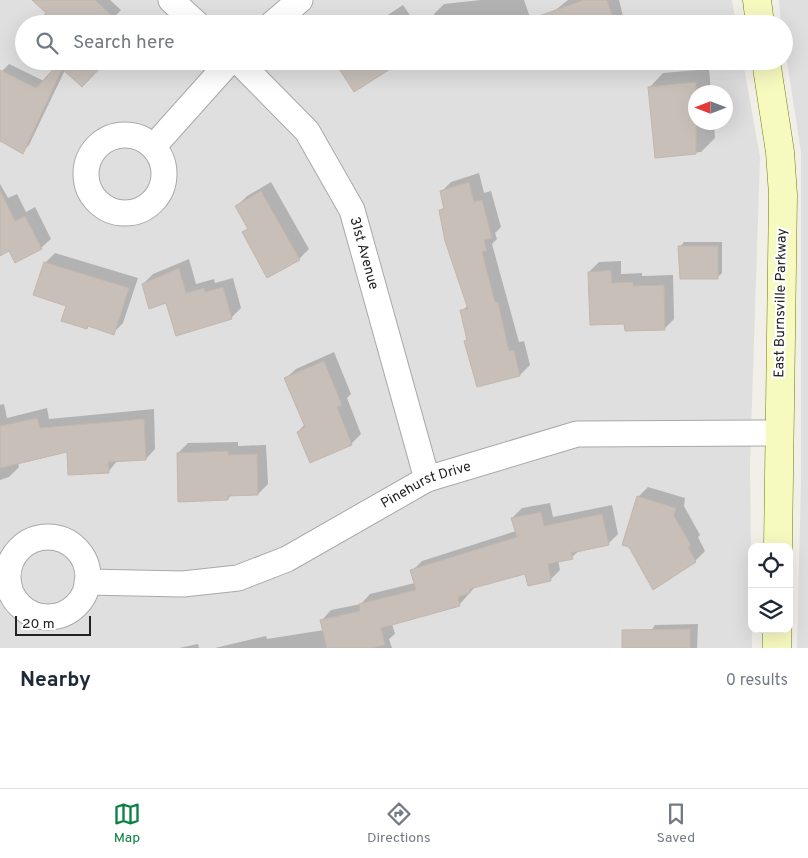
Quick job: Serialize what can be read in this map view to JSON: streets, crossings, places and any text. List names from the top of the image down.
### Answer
{
  "streets": {
    "street": ["31st Avenue", "East Burnsville Parkway", "Pinehurst Drive"]
  },
  "crossings": [
    ["31st Avenue", "Pinehurst Drive"],
    ["East Burnsville Parkway", "Pinehurst Drive"]
  ],
  "scale_bar": "20 m",
  "north": "left",
  "page": {
    "search": "Search here",
    "scale": "20 m",
    "heading": ["Nearby", "0 results"],
    "nav": ["Map", "Directions", "Saved"]
  }
}
